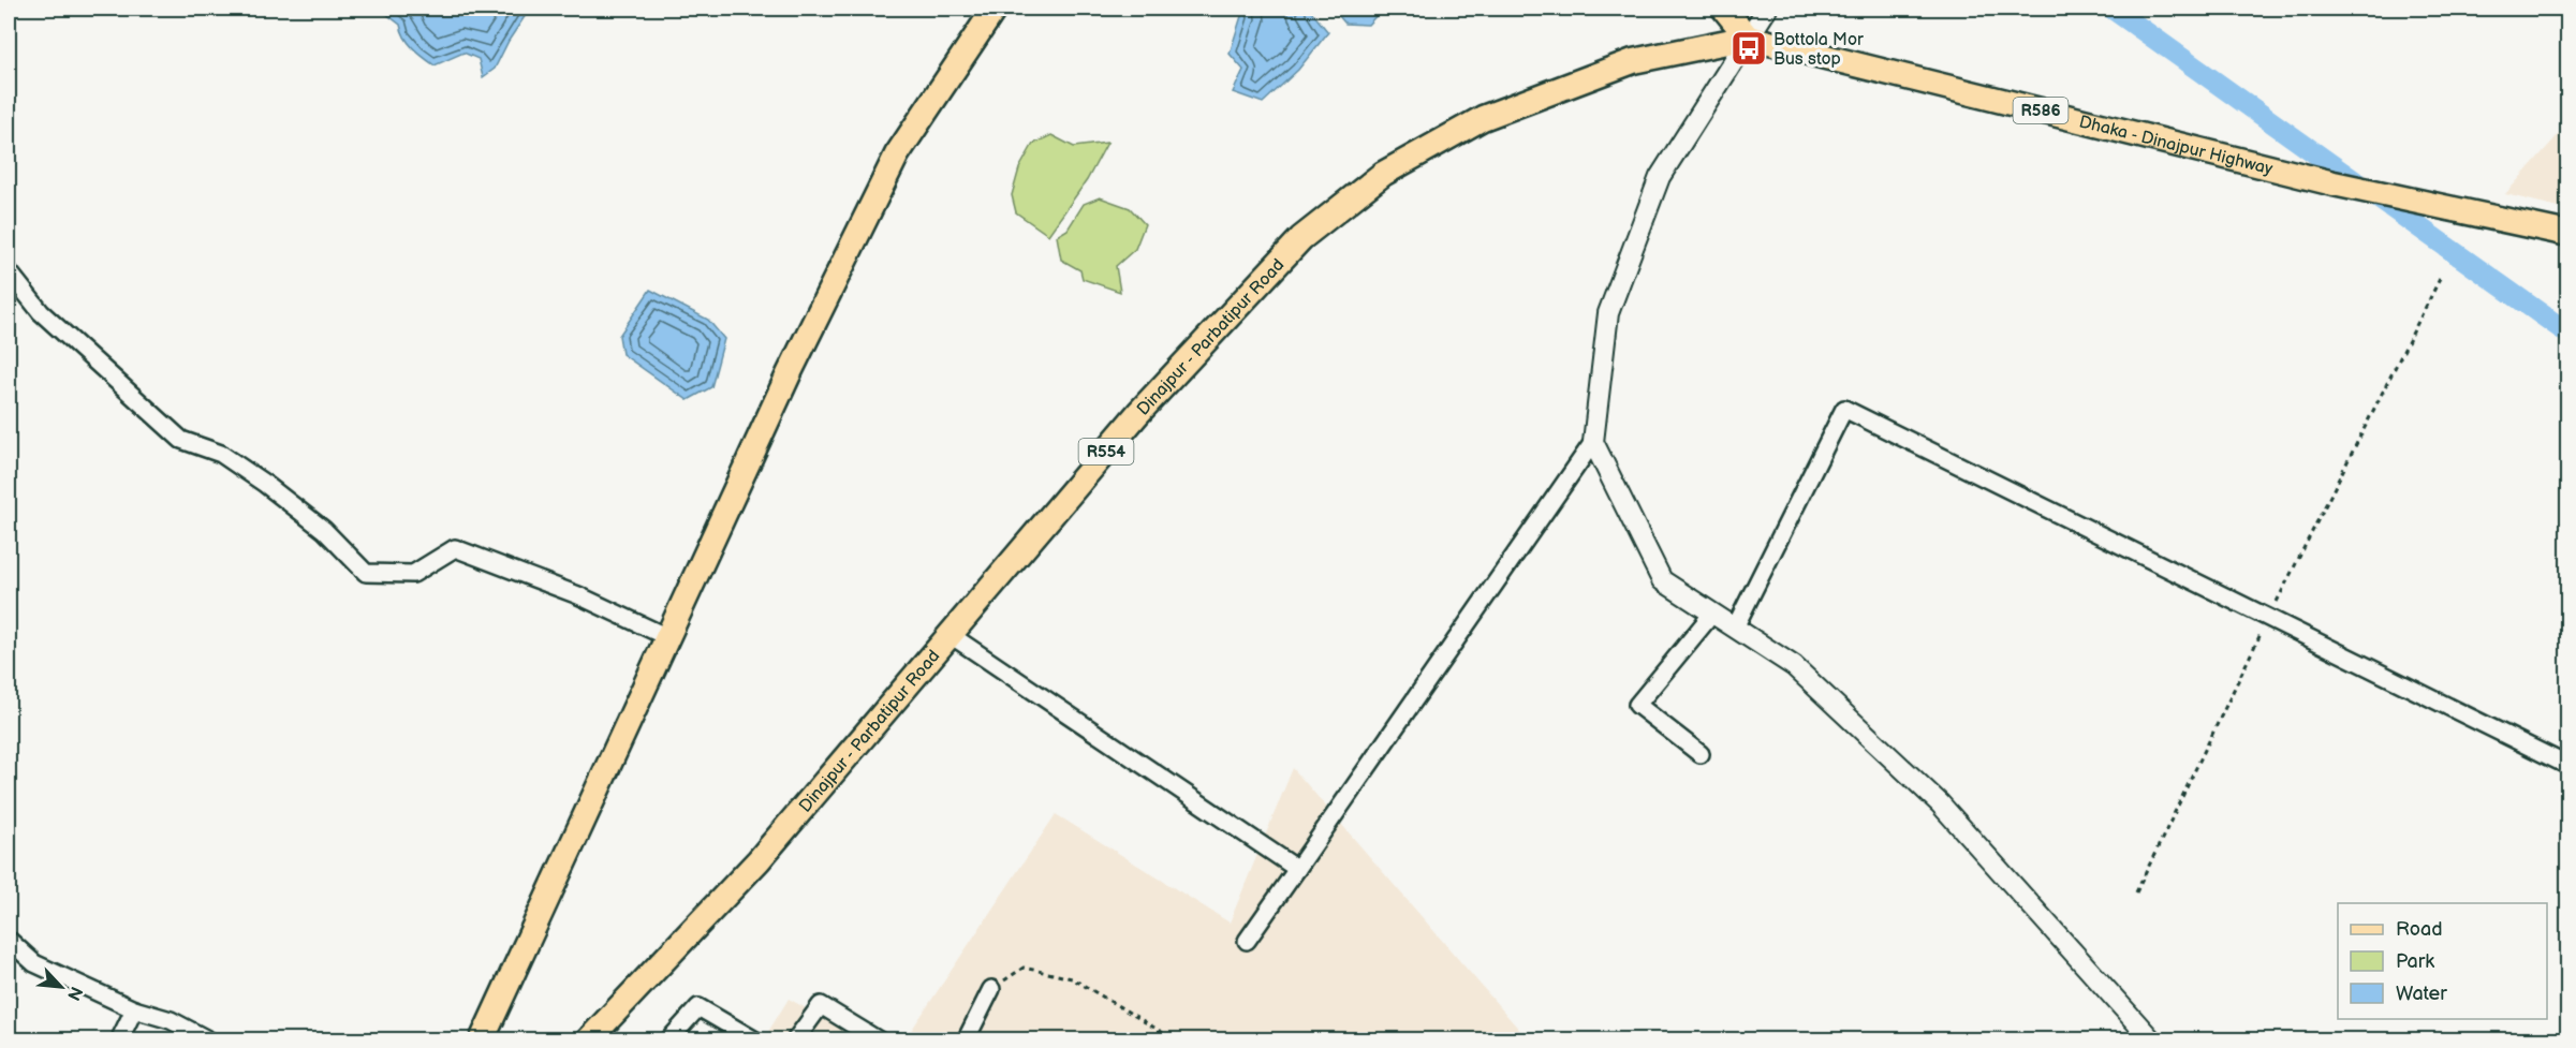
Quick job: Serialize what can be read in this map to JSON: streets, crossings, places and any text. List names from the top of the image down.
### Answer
{
  "streets": {
    "main road": [
      "R586",
      "Dhaka - Dinajpur Highway",
      "Dinajpur - Parbatipur Road",
      "R554"
    ]
  },
  "crossings": [
    ["Dhaka - Dinajpur Highway", "Dinajpur - Parbatipur Road"]
  ],
  "places": {
    "bus stop": ["Bottola Mor Bus stop"]
  },
  "legend": ["Road", "Park", "Water"],
  "north": "bottom right"
}
